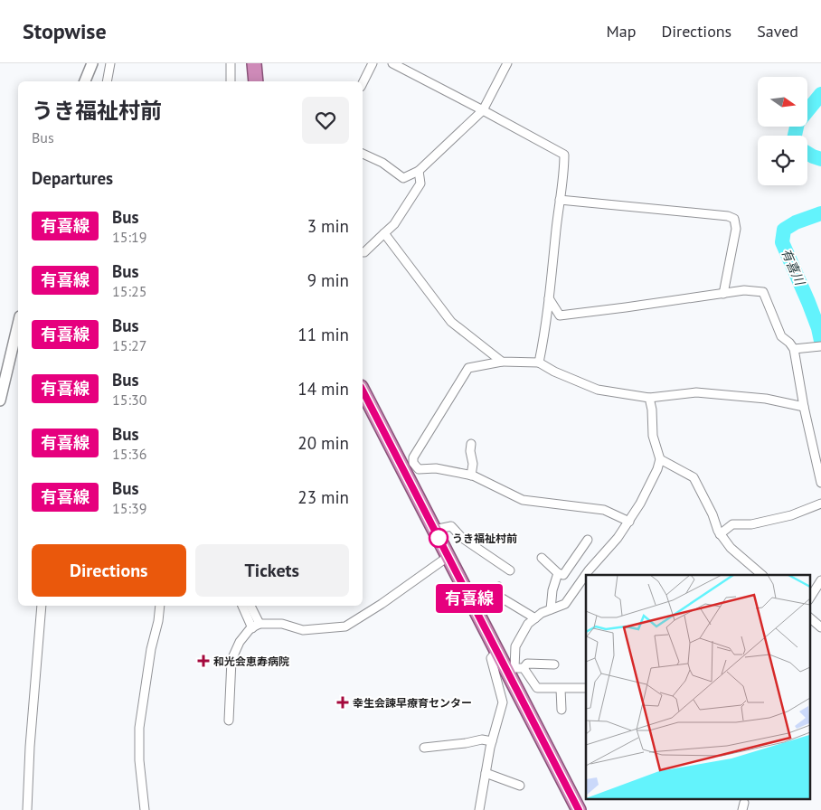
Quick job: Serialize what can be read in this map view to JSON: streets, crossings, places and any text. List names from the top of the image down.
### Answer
{
  "water": ["有喜川"],
  "places": {
    "other": ["うき福祉村前"],
    "health": ["和光会恵寿病院", "幸生会諫早療育センター"]
  },
  "lines": ["bus line 有喜線"],
  "north": "right",
  "page": {
    "header": "Stopwise",
    "nav": ["Map", "Directions", "Saved"],
    "on_map": "有喜線",
    "heading": [
      ["うき福祉村前", "Bus"],
      "Departures"
    ],
    "list": [
      {
        "mark": "有喜線",
        "name": "Bus",
        "note": "15:19",
        "value": "3 min"
      },
      {
        "mark": "有喜線",
        "name": "Bus",
        "note": "15:25",
        "value": "9 min"
      },
      {
        "mark": "有喜線",
        "name": "Bus",
        "note": "15:27",
        "value": "11 min"
      },
      {
        "mark": "有喜線",
        "name": "Bus",
        "note": "15:30",
        "value": "14 min"
      },
      {
        "mark": "有喜線",
        "name": "Bus",
        "note": "15:36",
        "value": "20 min"
      },
      {
        "mark": "有喜線",
        "name": "Bus",
        "note": "15:39",
        "value": "23 min"
      }
    ],
    "buttons": ["Directions", "Tickets"]
  }
}
